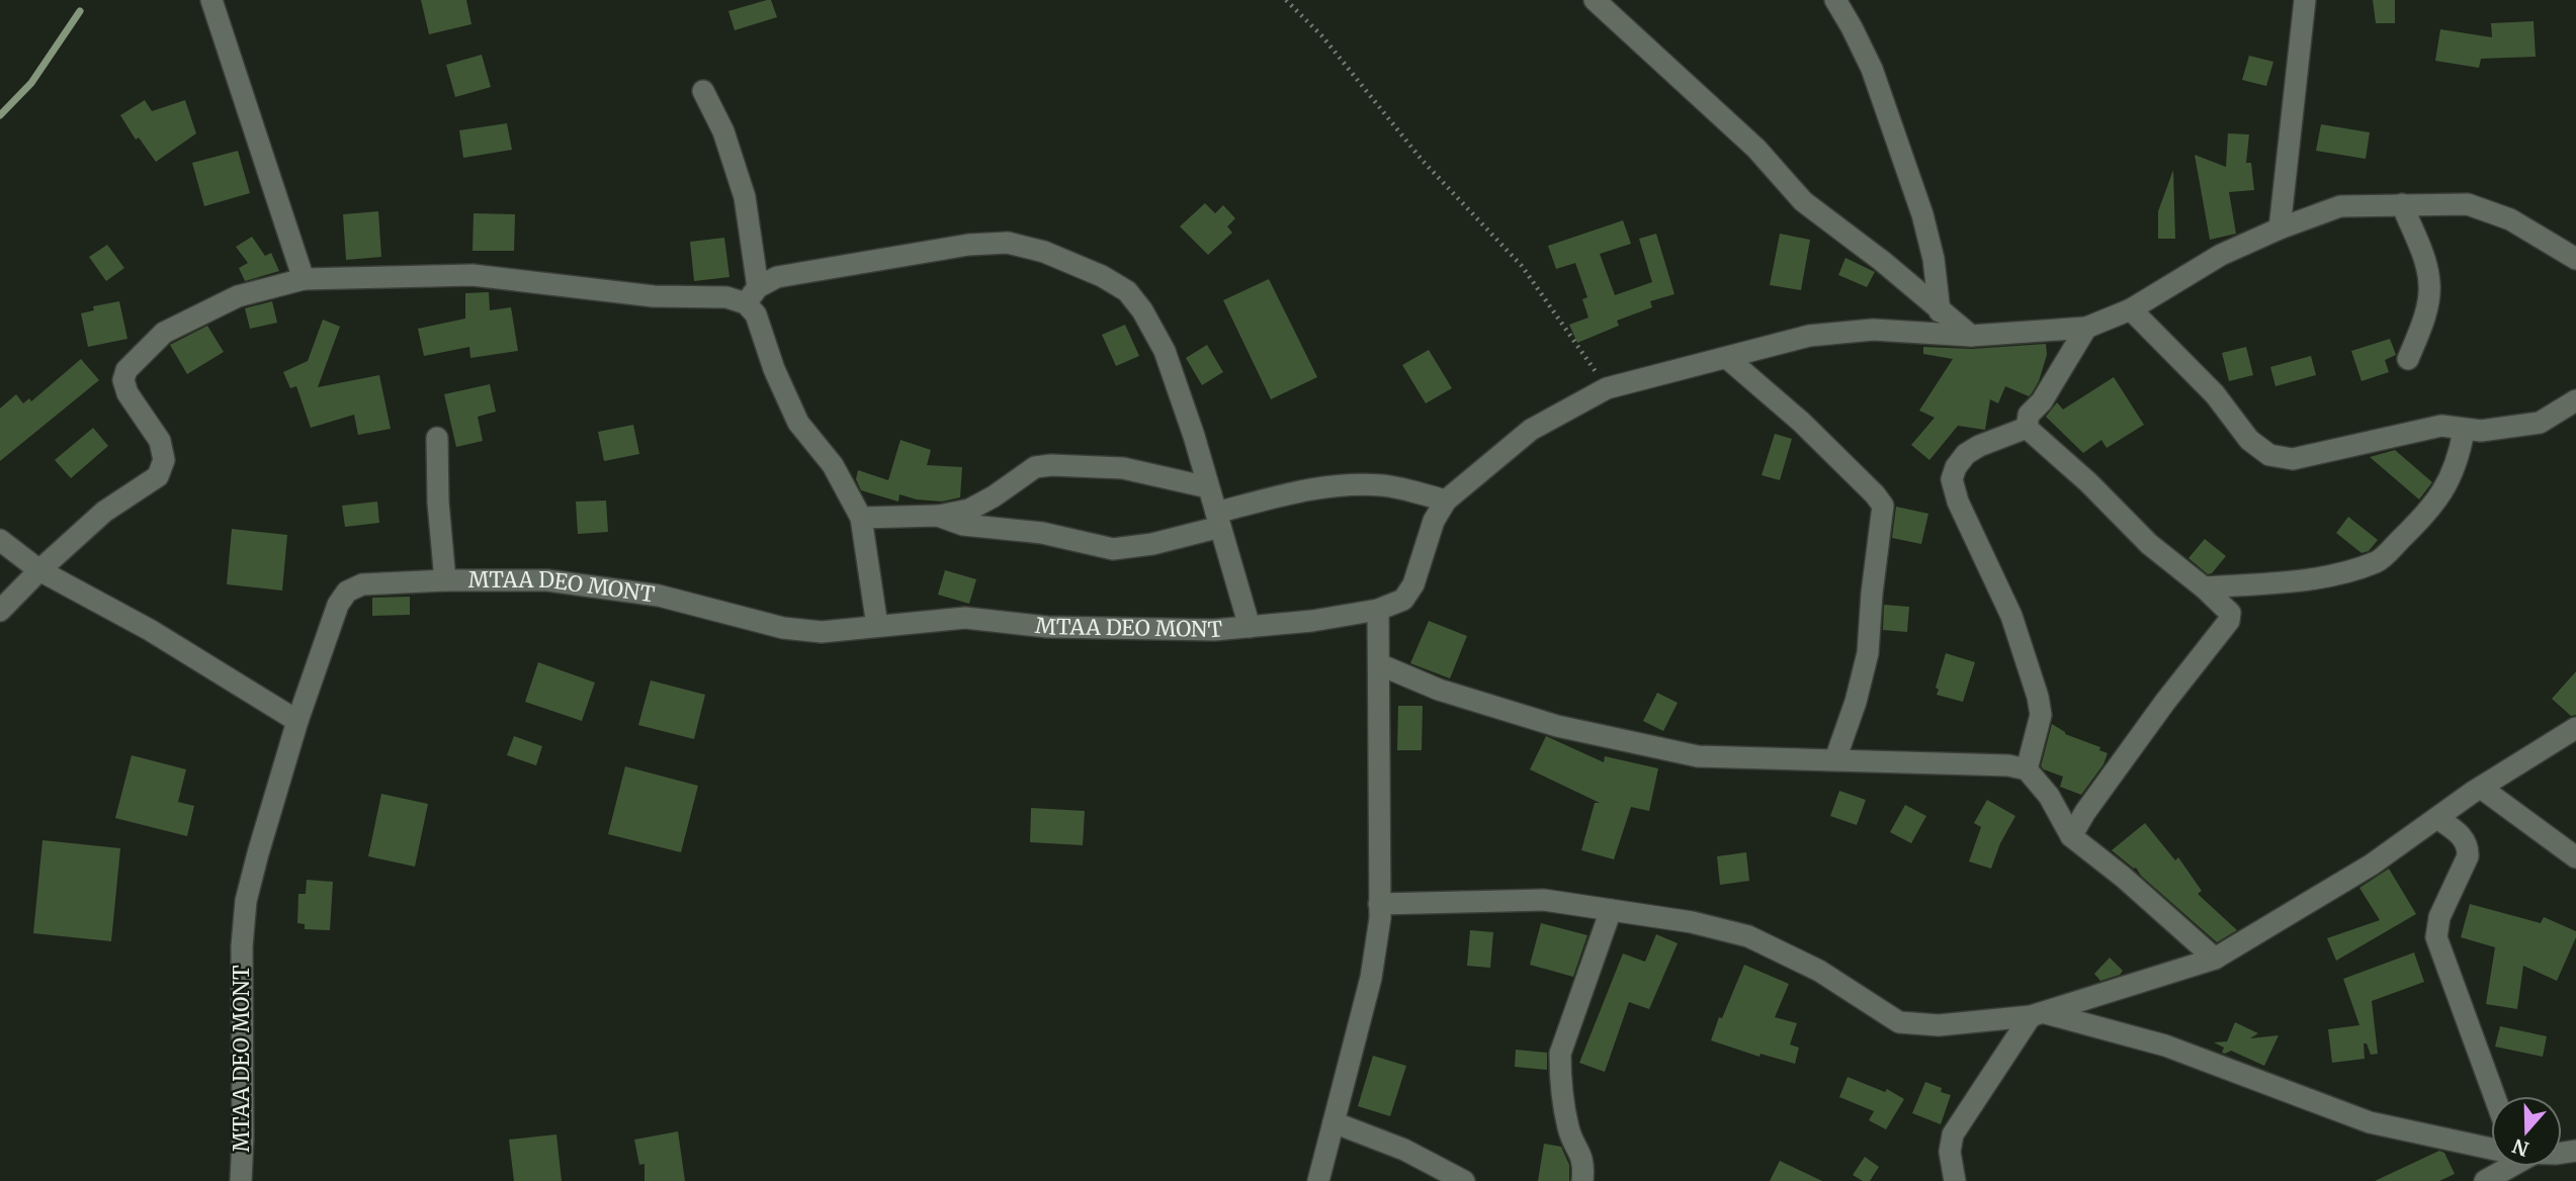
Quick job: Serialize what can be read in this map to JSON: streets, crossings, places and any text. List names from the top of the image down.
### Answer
{
  "streets": {
    "street": ["MTAA DEO MONT"]
  },
  "north": "bottom"
}
